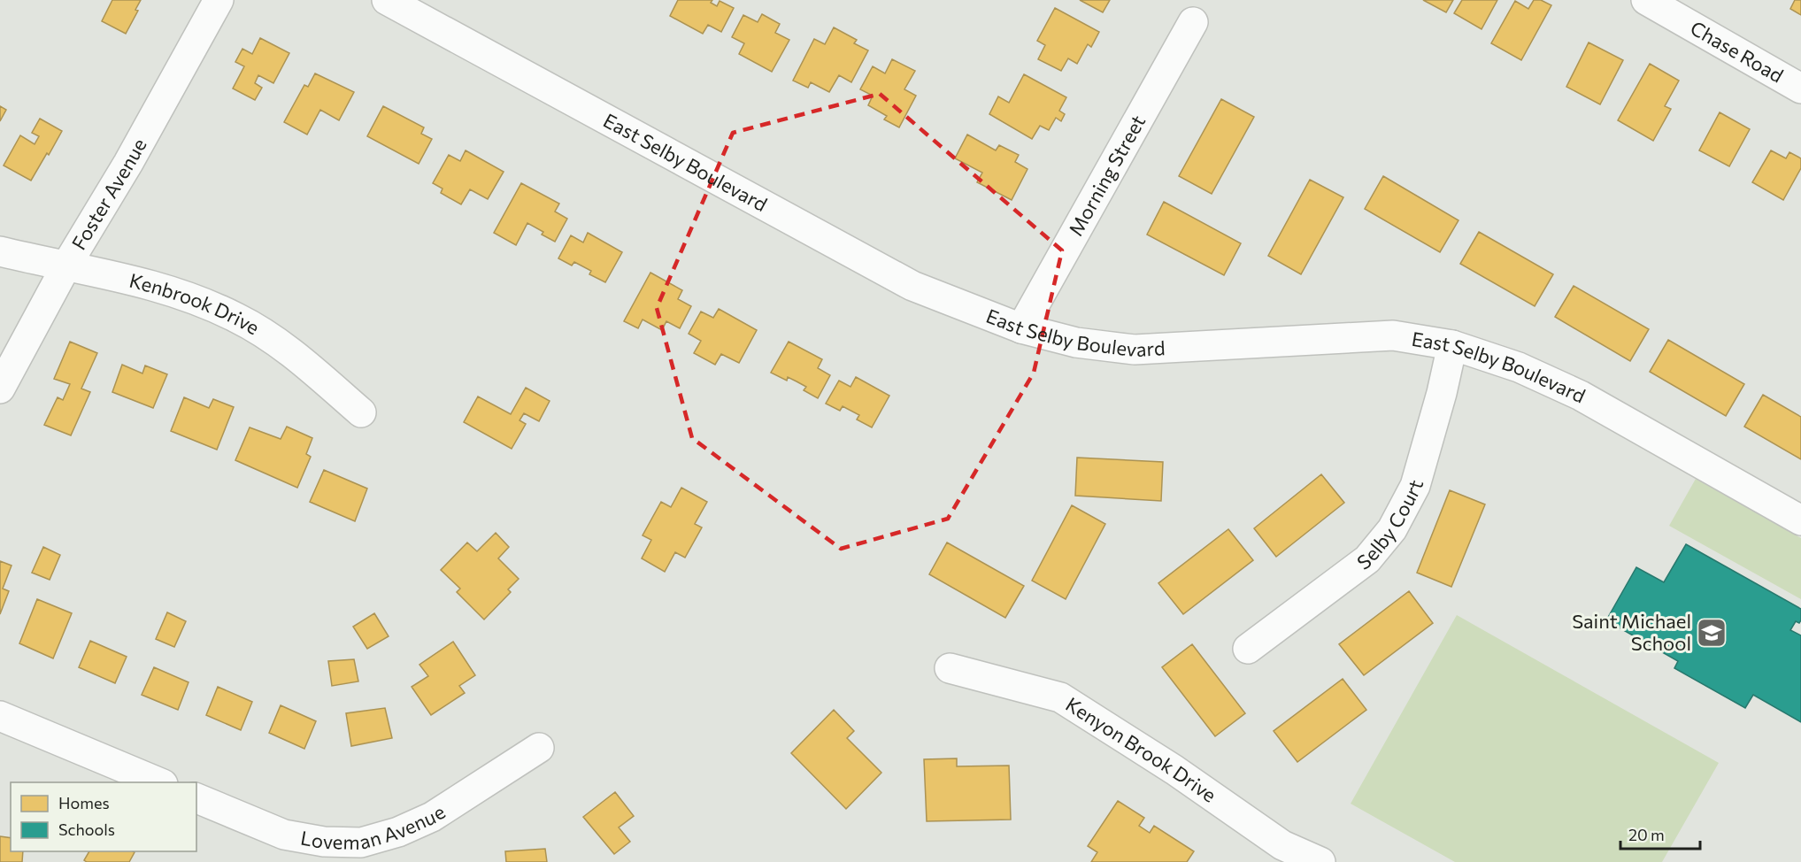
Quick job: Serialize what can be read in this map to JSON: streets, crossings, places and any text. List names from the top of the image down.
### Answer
{
  "streets": {
    "street": [
      "Chase Road",
      "East Selby Boulevard",
      "Morning Street",
      "Foster Avenue",
      "Kenbrook Drive",
      "Selby Court",
      "Kenyon Brook Drive",
      "Loveman Avenue"
    ]
  },
  "crossings": [
    ["East Selby Boulevard", "Morning Street"],
    ["East Selby Boulevard", "Selby Court"],
    ["Foster Avenue", "Kenbrook Drive"]
  ],
  "places": {
    "school or university": ["Saint Michael School"]
  },
  "legend": ["Homes", "Schools"],
  "scale_bar": "20 m"
}
